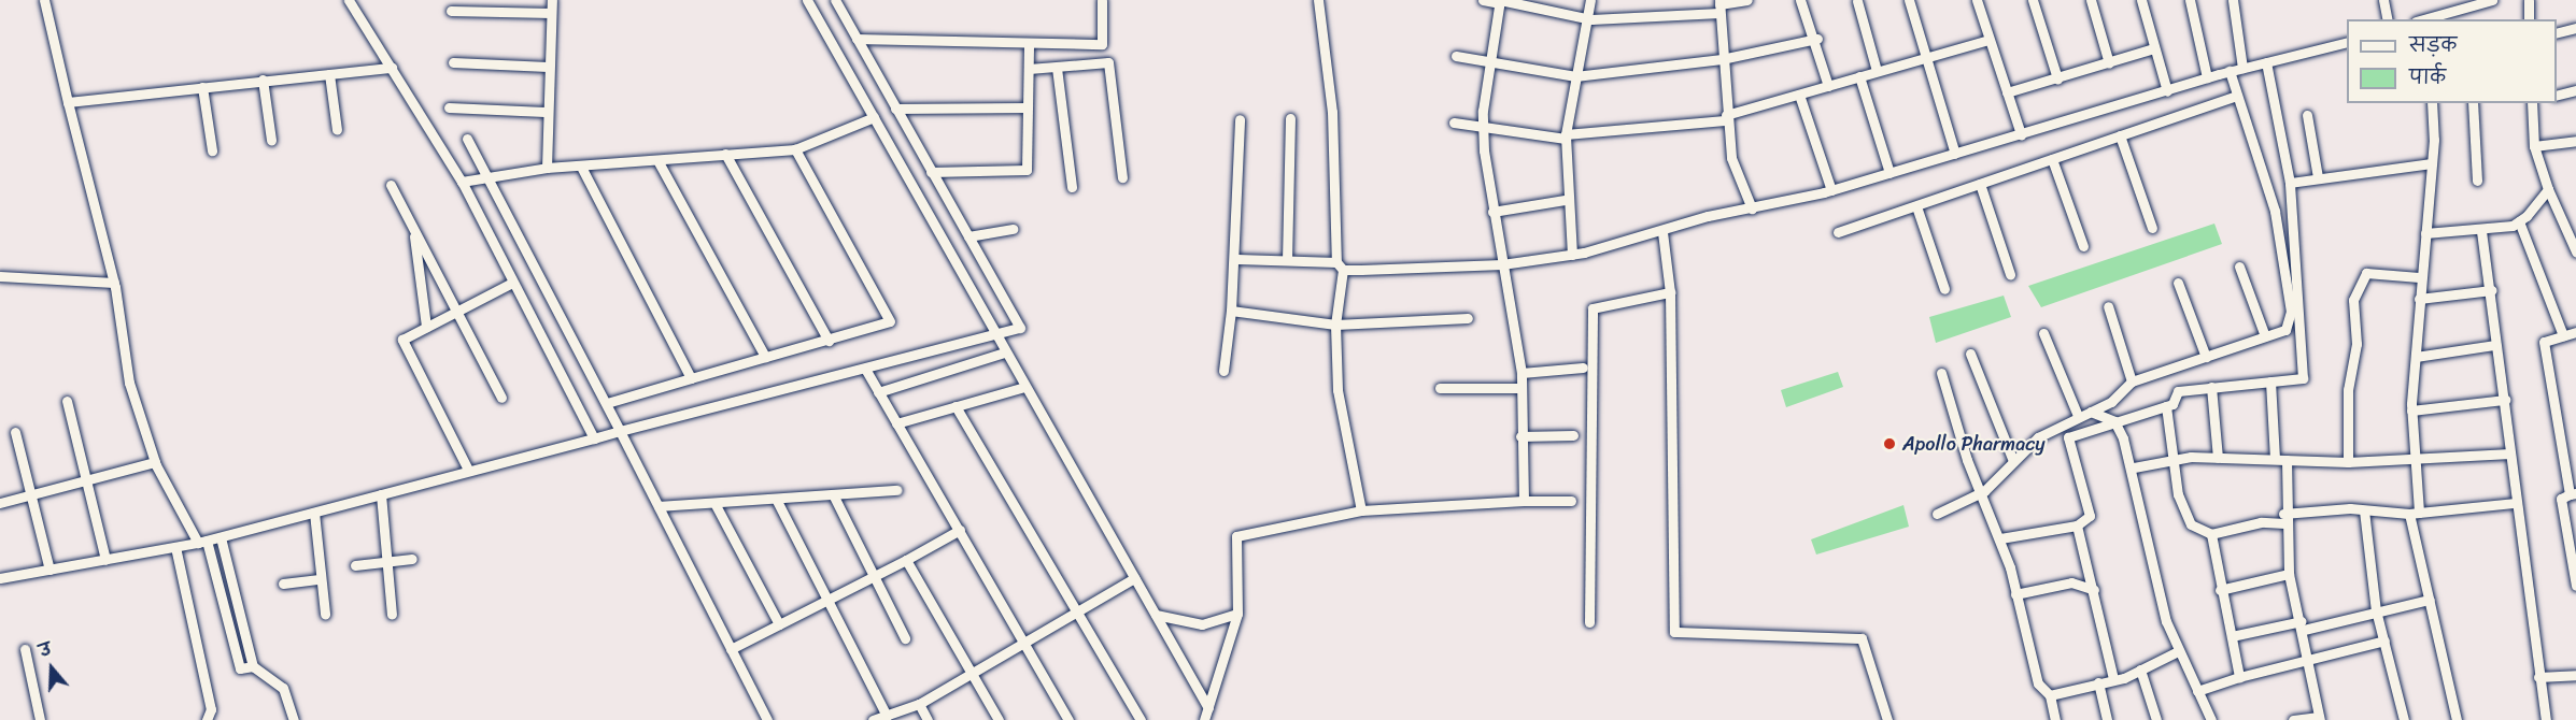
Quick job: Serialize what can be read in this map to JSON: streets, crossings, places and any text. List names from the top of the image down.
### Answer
{
  "places": ["Apollo Pharmacy"],
  "legend": ["सड़क", "पार्क"],
  "north": "top"
}
